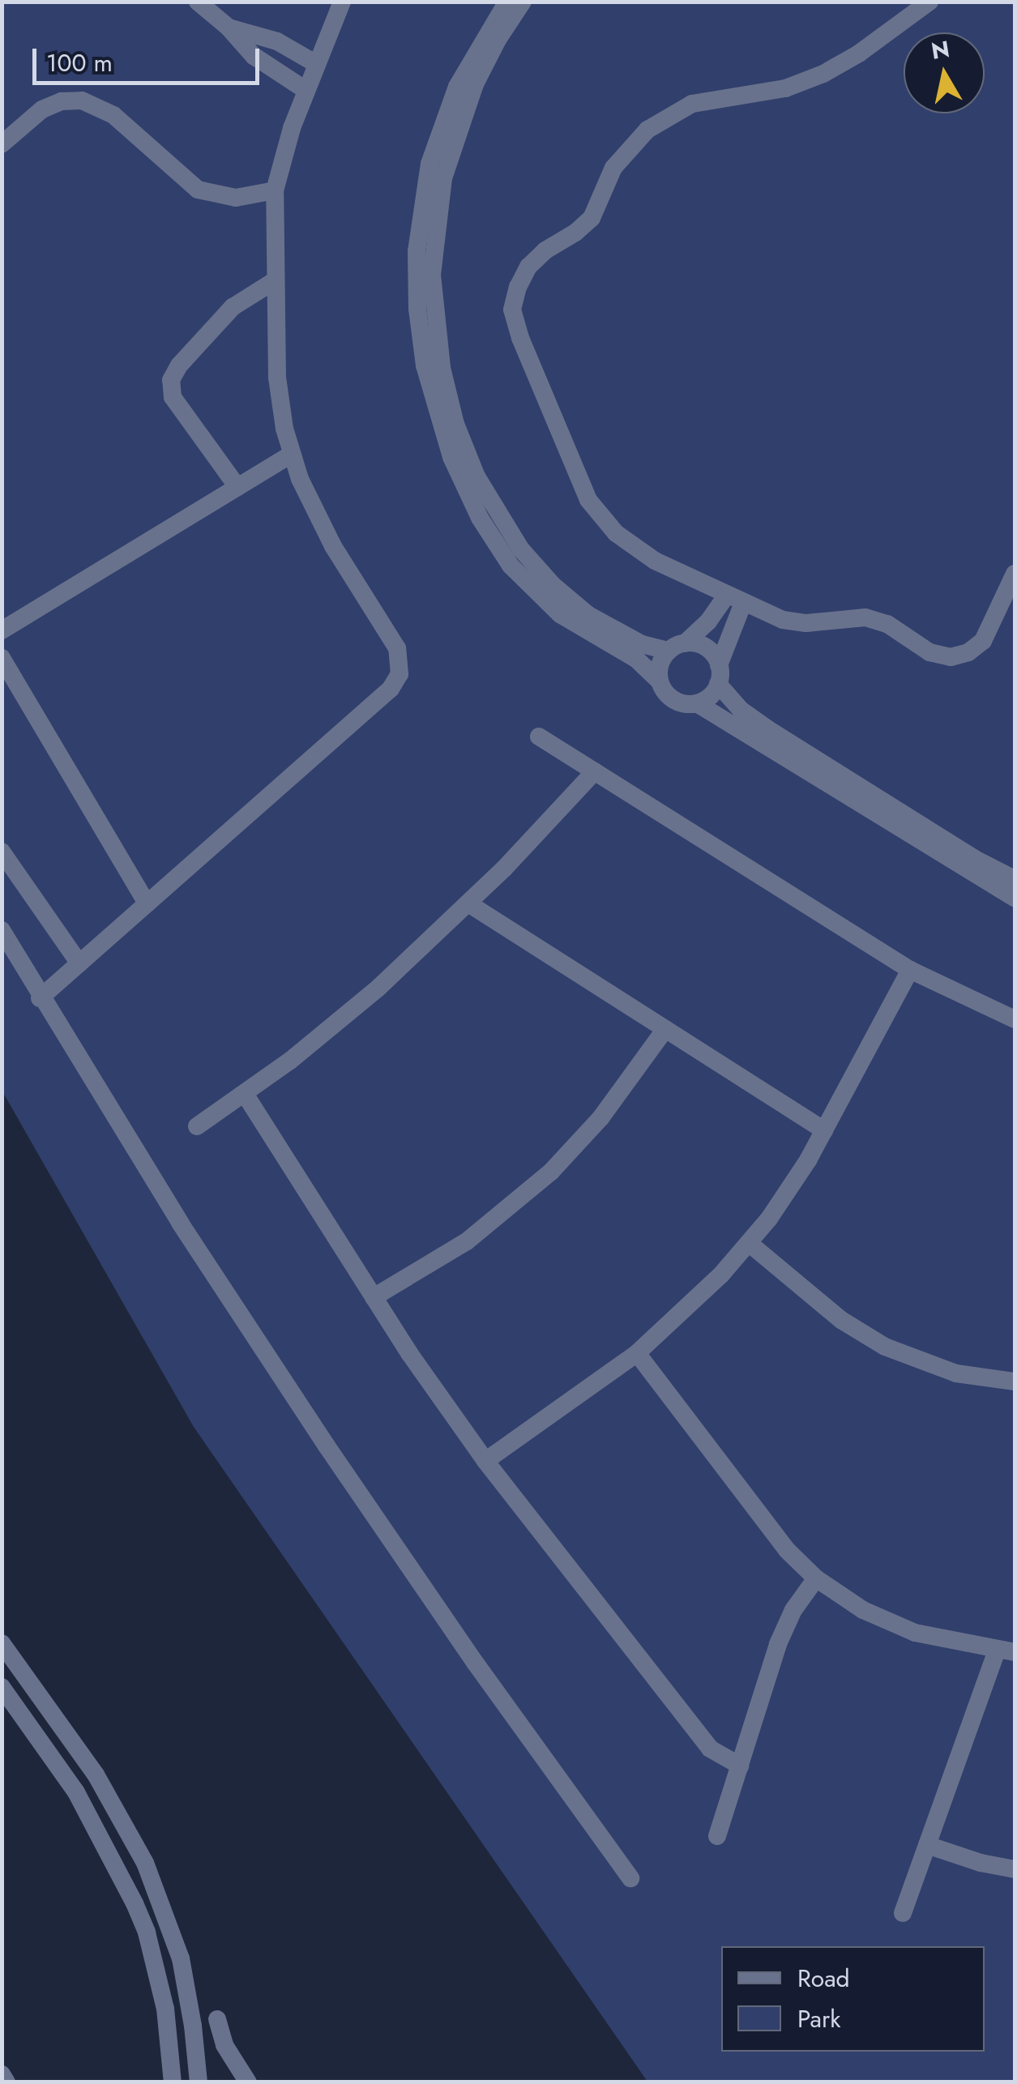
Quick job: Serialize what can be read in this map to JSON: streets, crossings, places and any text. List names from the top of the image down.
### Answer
{
  "legend": ["Road", "Park"],
  "scale_bar": "100 m",
  "north": "top"
}
